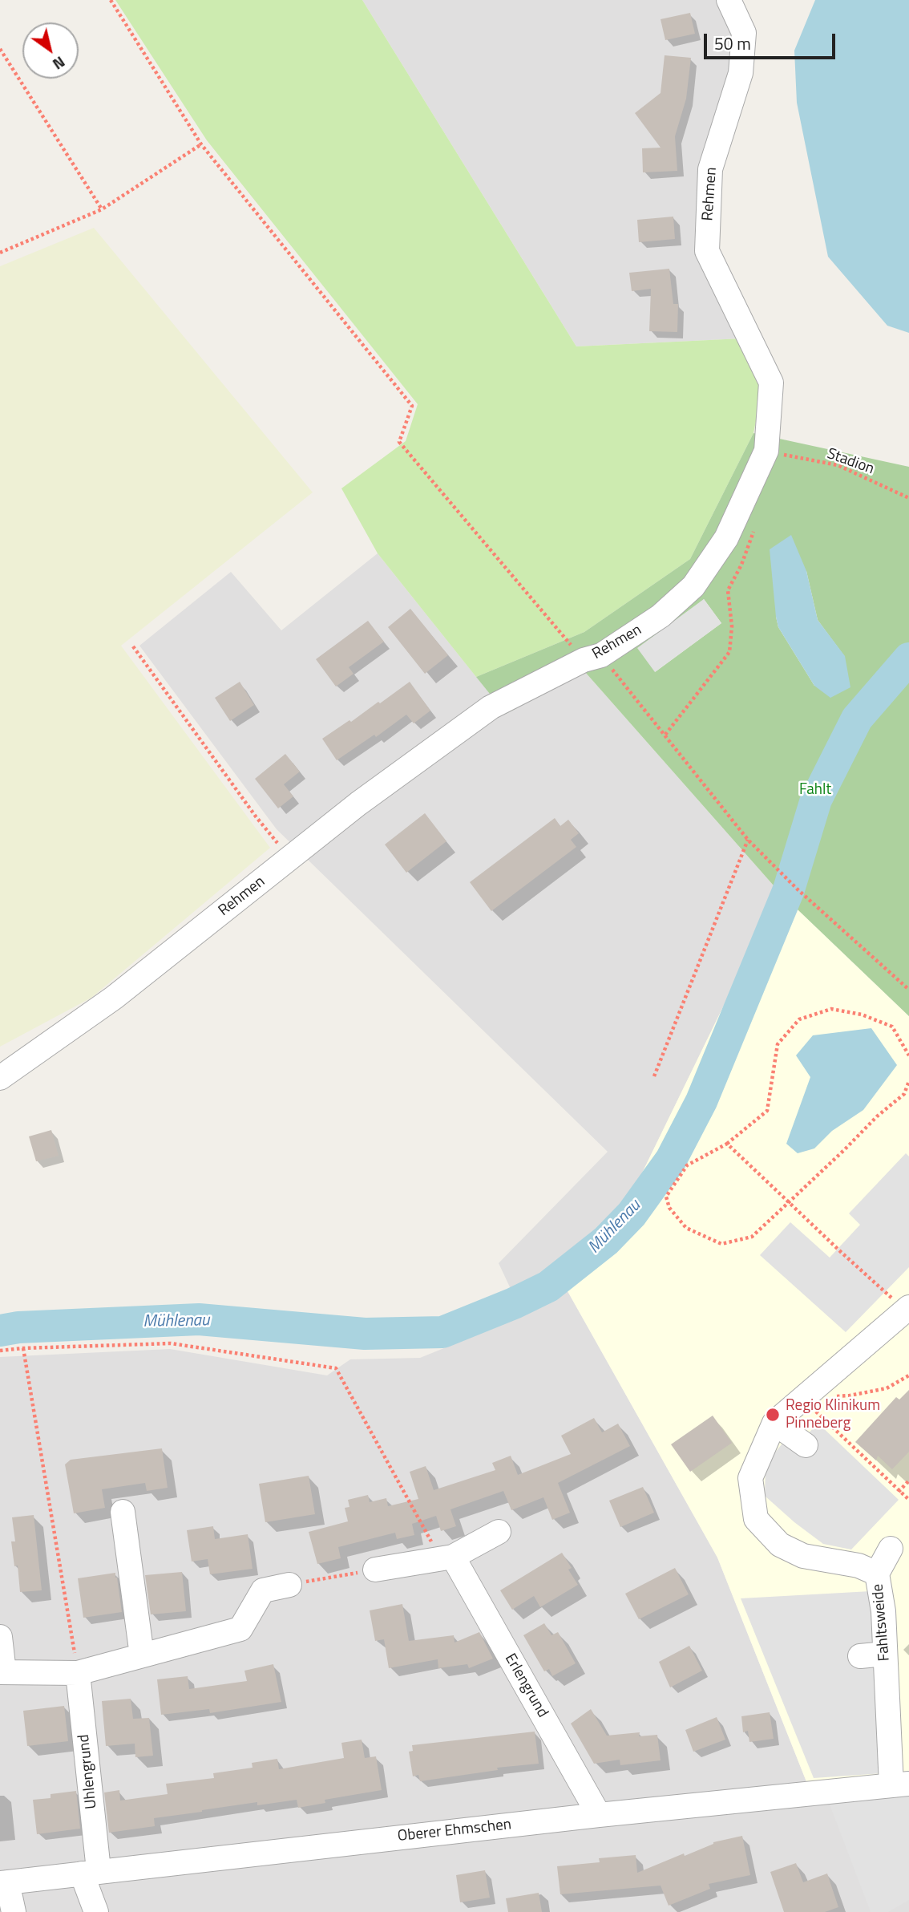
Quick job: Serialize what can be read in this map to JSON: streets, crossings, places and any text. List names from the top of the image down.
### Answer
{
  "streets": {
    "street": [
      "Rehmen",
      "Fahltsweide",
      "Erlengrund",
      "Uhlengrund",
      "Oberer Ehmschen"
    ],
    "path": ["Stadion"]
  },
  "crossings": [
    ["Fahltsweide", "Oberer Ehmschen"],
    ["Erlengrund", "Oberer Ehmschen"],
    ["Uhlengrund", "Oberer Ehmschen"]
  ],
  "water": ["Mühlenau"],
  "parks": ["Fahlt"],
  "places": ["Regio Klinikum Pinneberg"],
  "scale_bar": "50 m",
  "north": "bottom right"
}
